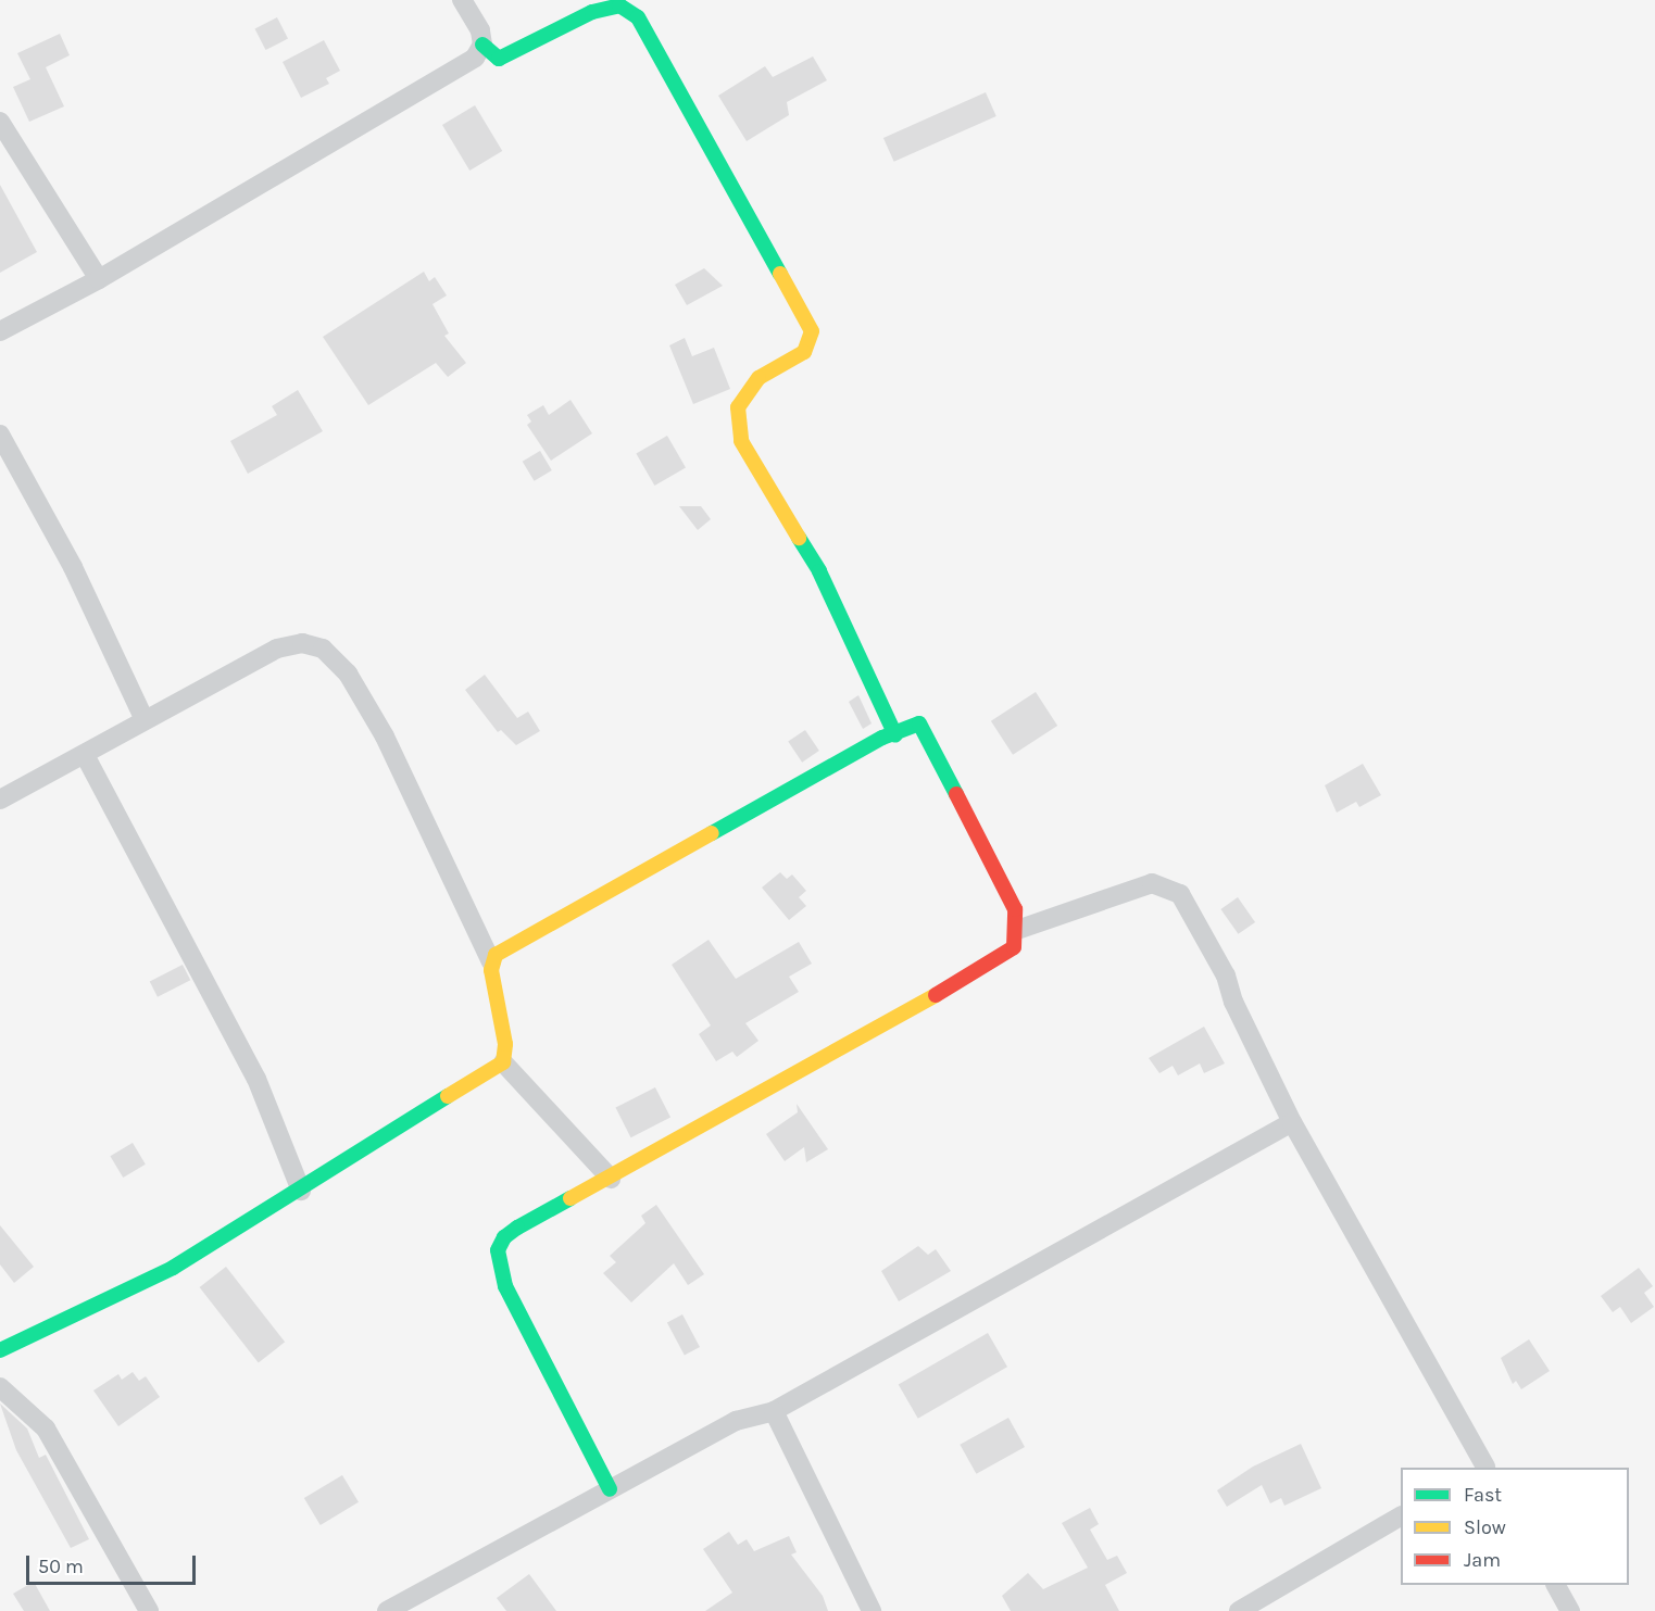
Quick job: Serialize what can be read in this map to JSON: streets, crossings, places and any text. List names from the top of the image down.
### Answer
{
  "legend": ["Fast", "Slow", "Jam"],
  "scale_bar": "50 m"
}
